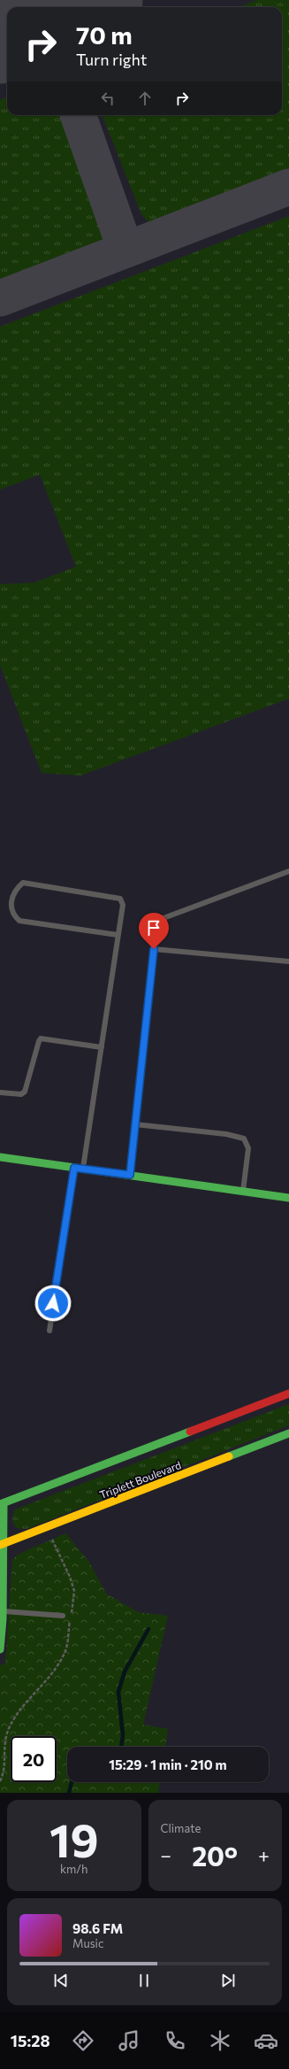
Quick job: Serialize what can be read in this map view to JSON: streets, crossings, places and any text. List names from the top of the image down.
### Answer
{
  "streets": {
    "main road": ["Triplett Boulevard"]
  },
  "page": {
    "turn": ["70 m", "Turn right"],
    "limit": "20",
    "trip": "15:29 · 1 min · 210 m",
    "tile": [
      ["19", "km/h"],
      "Climate"
    ],
    "heat": ["−", "20°", "+"],
    "song": ["98.6 FM", "Music"],
    "tabs": "15:28"
  }
}
